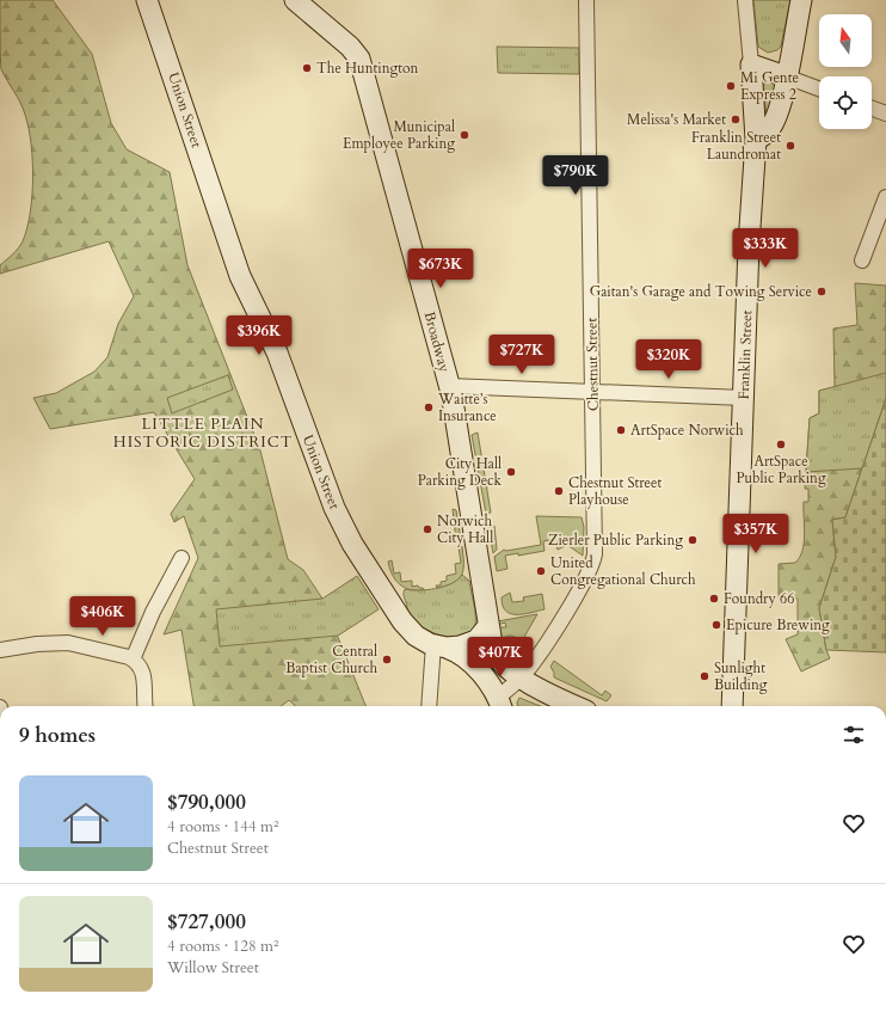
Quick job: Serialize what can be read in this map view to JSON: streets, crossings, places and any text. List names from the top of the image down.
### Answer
{
  "streets": {
    "main road": ["Union Street", "Broadway", "Franklin Street"],
    "street": ["Chestnut Street"]
  },
  "crossings": [
    ["Broadway", "Chestnut Street"]
  ],
  "districts": ["LITTLE PLAIN HISTORIC DISTRICT"],
  "places": [
    "The Huntington",
    "Mi Gente Express 2",
    "Melissa's Market",
    "Municipal Employee Parking",
    "Franklin Street Laundromat",
    "Gaitan's Garage and Towing Service",
    "Waitte’s Insurance",
    "ArtSpace Norwich",
    "ArtSpace Public Parking",
    "City Hall Parking Deck",
    "Chestnut Street Playhouse",
    "Norwich City Hall",
    "Zierler Public Parking",
    "United Congregational Church",
    "Foundry 66",
    "Epicure Brewing",
    "Central Baptist Church",
    "Sunlight Building"
  ],
  "north": "top",
  "page": {
    "price": [
      "$790K",
      "$333K",
      "$673K",
      "$396K",
      "$727K",
      "$320K",
      "$357K",
      "$406K",
      "$407K"
    ],
    "heading": "9 homes",
    "list": [
      {
        "name": "$790,000",
        "note": "4 rooms · 144 m² · Chestnut Street"
      },
      {
        "name": "$727,000",
        "note": "4 rooms · 128 m² · Willow Street"
      }
    ]
  }
}
